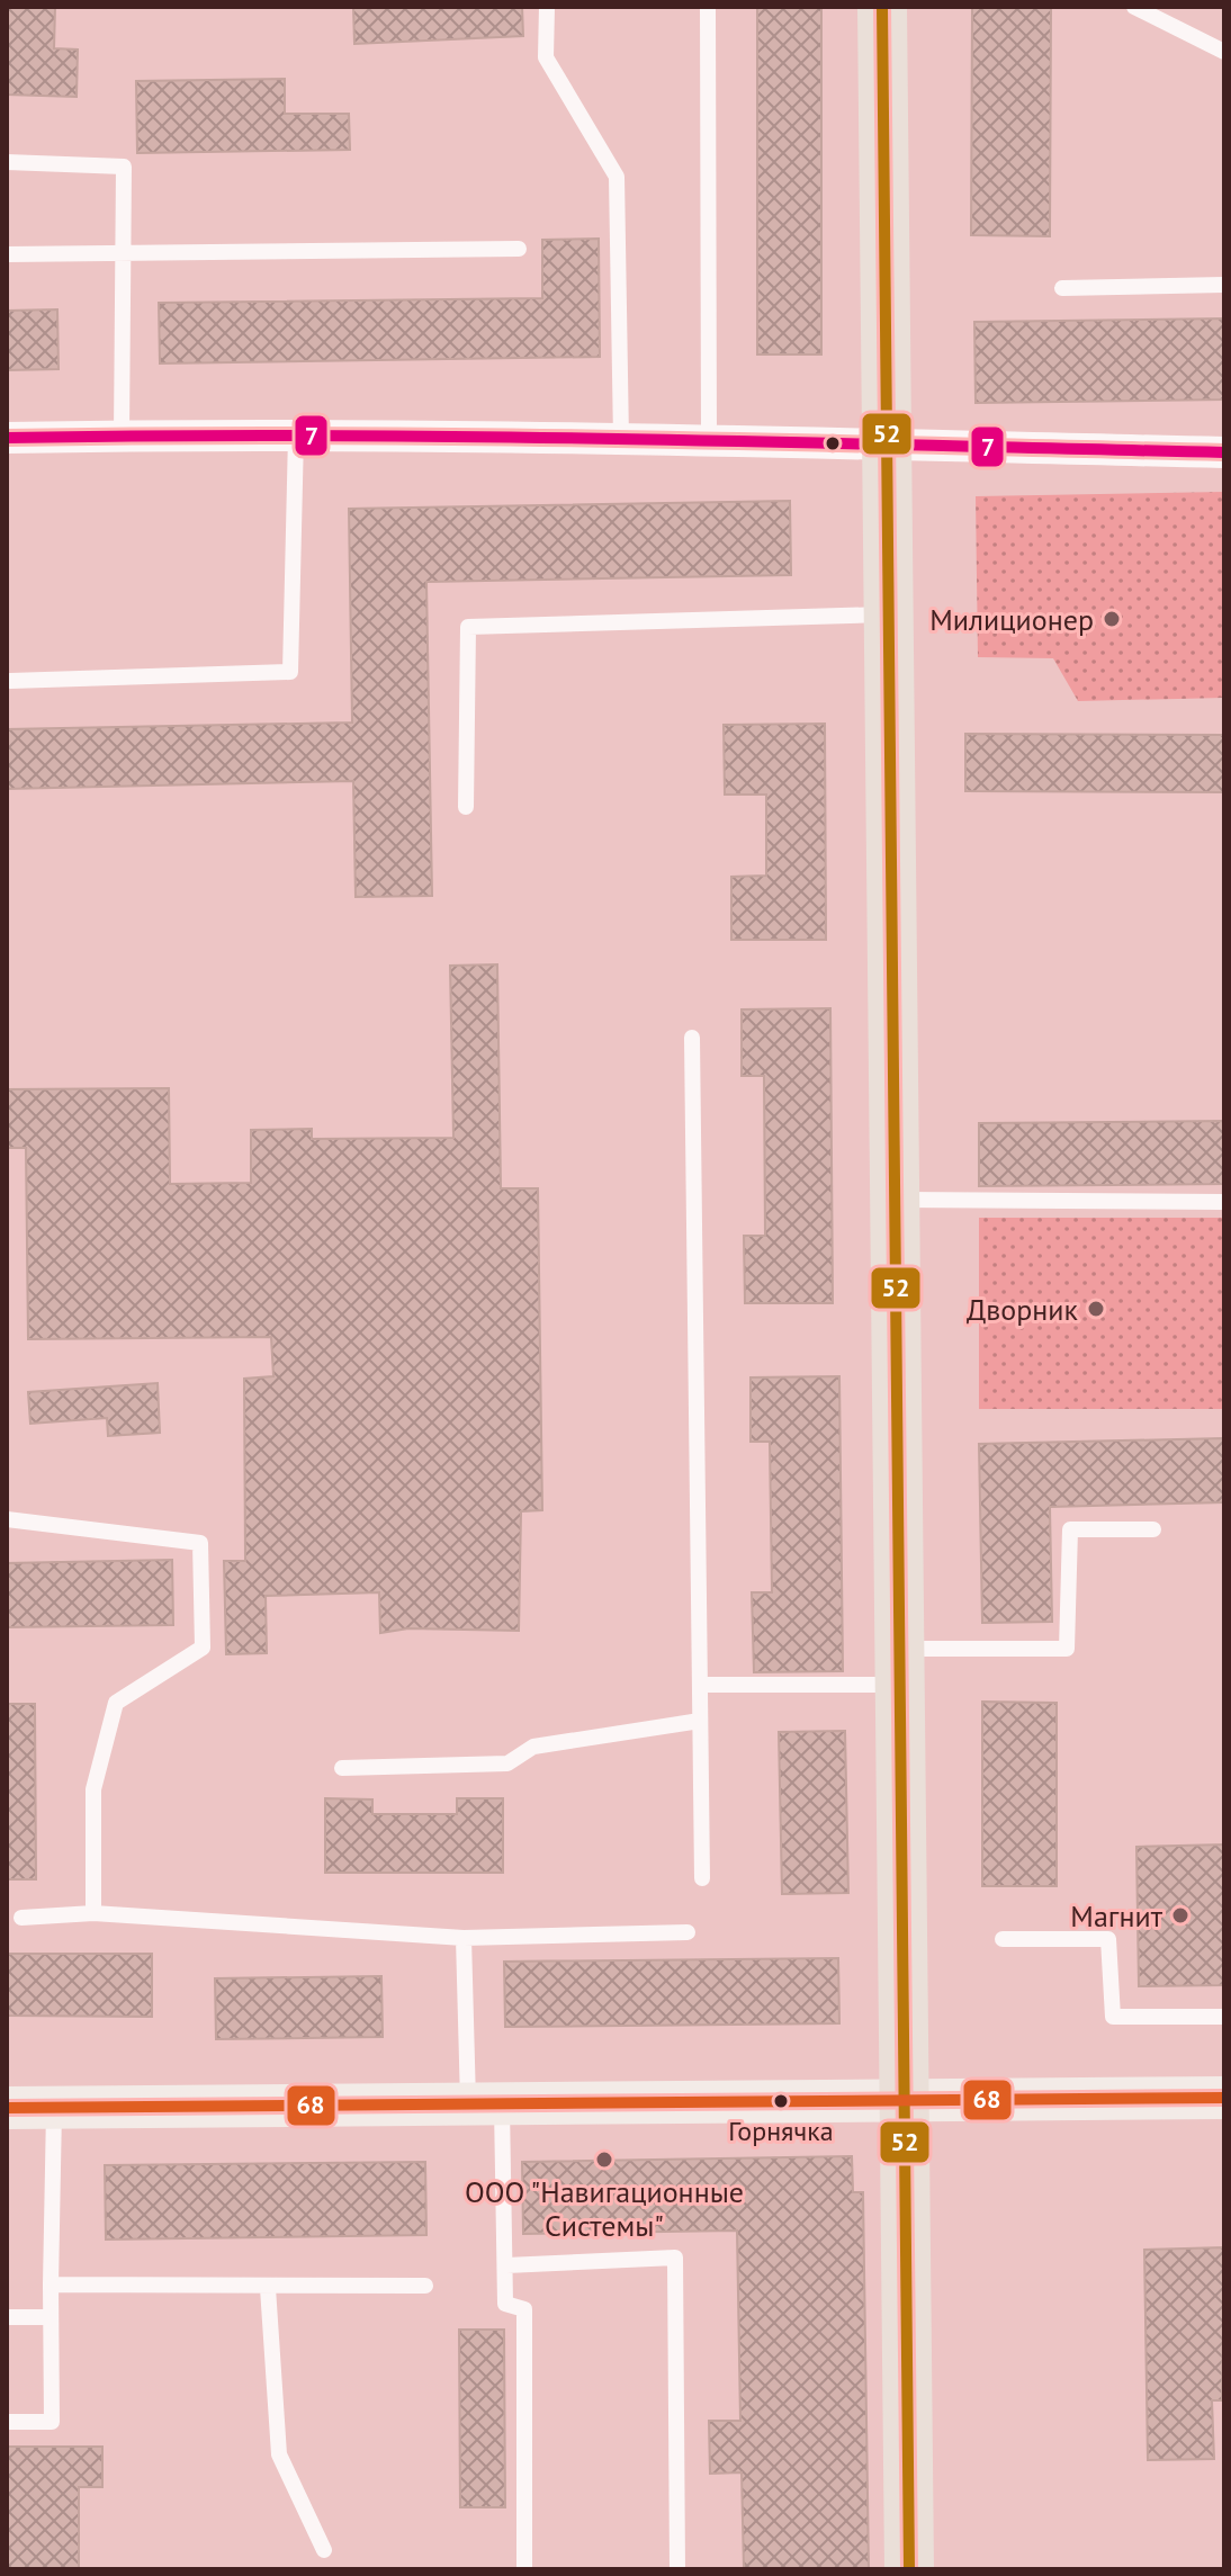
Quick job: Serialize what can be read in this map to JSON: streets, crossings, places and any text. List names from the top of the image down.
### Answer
{
  "places": [
    "Милиционер",
    "Дворник",
    "Магнит",
    "Горнячка",
    "ООО \"Навигационные Системы\""
  ],
  "lines": ["transit line 52", "transit line 7", "transit line 68"]
}
